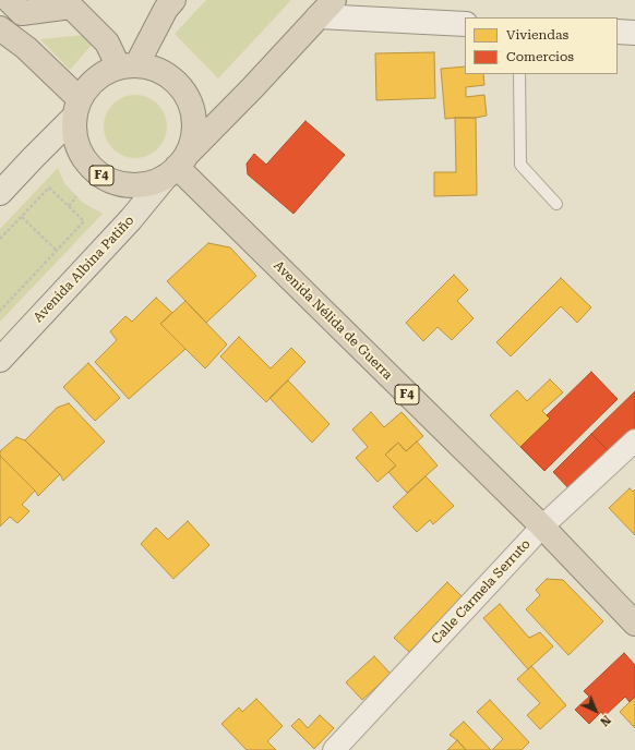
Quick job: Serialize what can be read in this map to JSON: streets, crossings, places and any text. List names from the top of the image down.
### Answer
{
  "streets": {
    "highway": ["F4", "Avenida Albina Patiño", "Avenida Nélida de Guerra"],
    "street": ["Calle Carmela Serruto"]
  },
  "crossings": [
    ["F4", "Avenida Albina Patiño"],
    ["F4", "Avenida Nélida de Guerra"],
    ["Avenida Albina Patiño", "Avenida Nélida de Guerra"],
    ["Avenida Nélida de Guerra", "Calle Carmela Serruto"]
  ],
  "legend": ["Viviendas", "Comercios"],
  "north": "bottom right"
}
